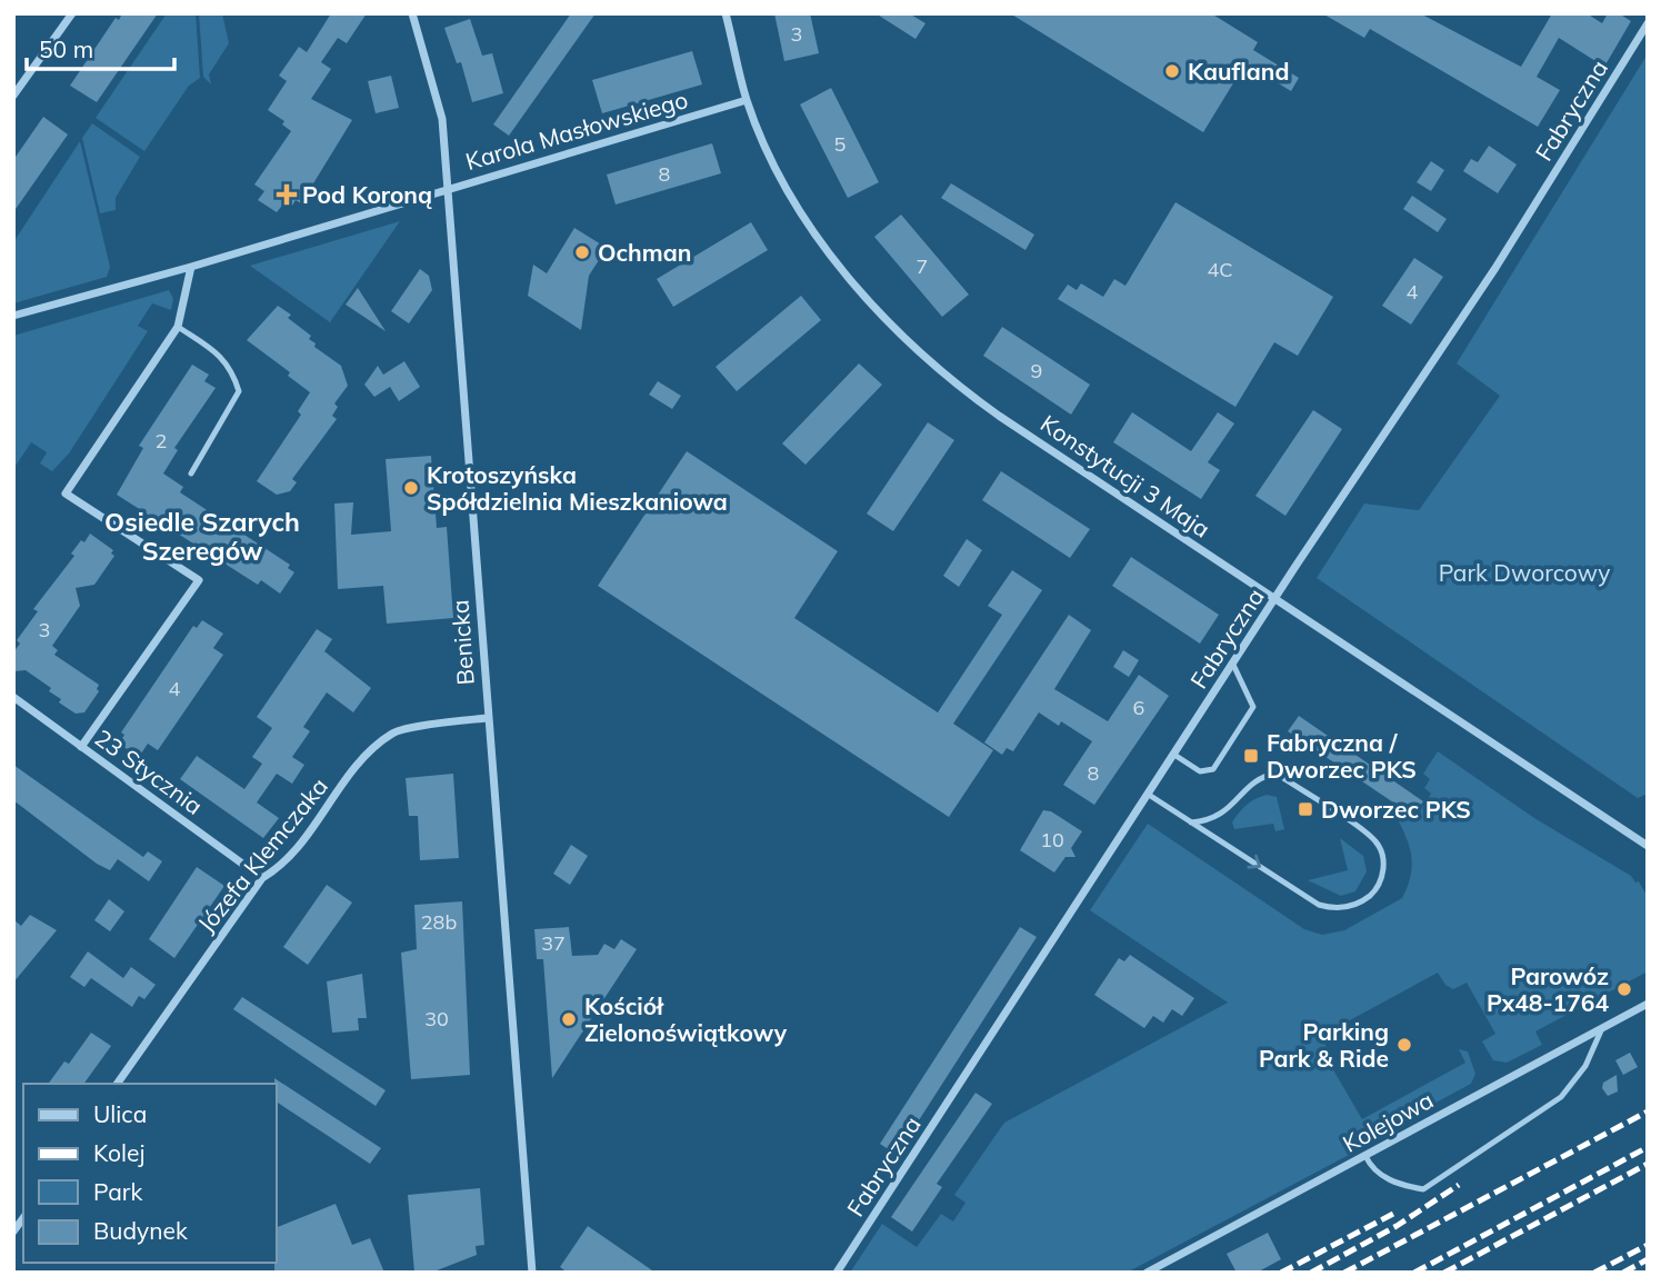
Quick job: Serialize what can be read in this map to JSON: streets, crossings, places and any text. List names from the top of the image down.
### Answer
{
  "streets": {
    "street": [
      "Fabryczna",
      "Karola Masłowskiego",
      "Konstytucji 3 Maja",
      "Benicka",
      "23 Stycznia",
      "Józefa Klemczaka",
      "Kolejowa"
    ]
  },
  "crossings": [
    ["Fabryczna", "Konstytucji 3 Maja"],
    ["Karola Masłowskiego", "Konstytucji 3 Maja"],
    ["Karola Masłowskiego", "Benicka"],
    ["Benicka", "Józefa Klemczaka"],
    ["23 Stycznia", "Józefa Klemczaka"]
  ],
  "districts": ["Osiedle Szarych Szeregów"],
  "parks": ["Park Dworcowy"],
  "places": {
    "other": [
      "Kaufland",
      "Ochman",
      "Krotoszyńska Spółdzielnia Mieszkaniowa",
      "Parowóz Px48-1764",
      "Kościół Zielonoświątkowy",
      "Parking Park & Ride"
    ],
    "health": ["Pod Koroną"],
    "transit": ["Fabryczna / Dworzec PKS", "Dworzec PKS"]
  },
  "house_numbers": [
    "3",
    "5",
    "8",
    "7",
    "4C",
    "4",
    "9",
    "2",
    "3",
    "4",
    "6",
    "8",
    "10",
    "28b",
    "37",
    "30"
  ],
  "legend": [
    "Ulica",
    "Kolej",
    "Park",
    "Budynek"
  ],
  "scale_bar": "50 m"
}
